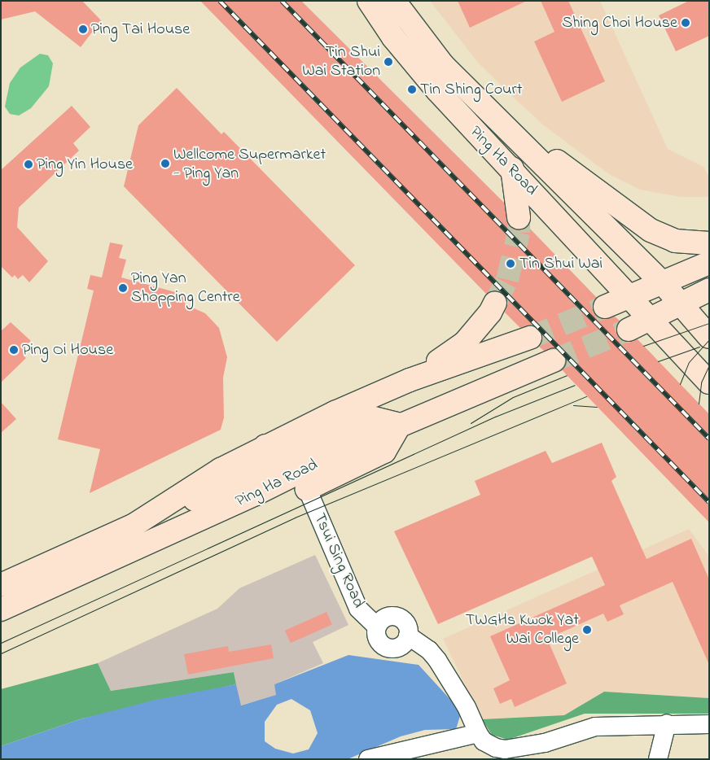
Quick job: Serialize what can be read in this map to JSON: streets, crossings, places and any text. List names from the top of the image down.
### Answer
{
  "streets": {
    "main road": ["Ping Ha Road"],
    "street": ["Tsui Sing Road"]
  },
  "crossings": [
    ["Ping Ha Road", "Tsui Sing Road"]
  ],
  "places": [
    "Shing Choi House",
    "Ping Tai House",
    "Tin Shui Wai Station",
    "Tin Shing Court",
    "Wellcome Supermarket - Ping Yan",
    "Ping Yin House",
    "Tin Shui Wai",
    "Ping Yan Shopping Centre",
    "Ping Oi House",
    "TWGHs Kwok Yat Wai College"
  ]
}
